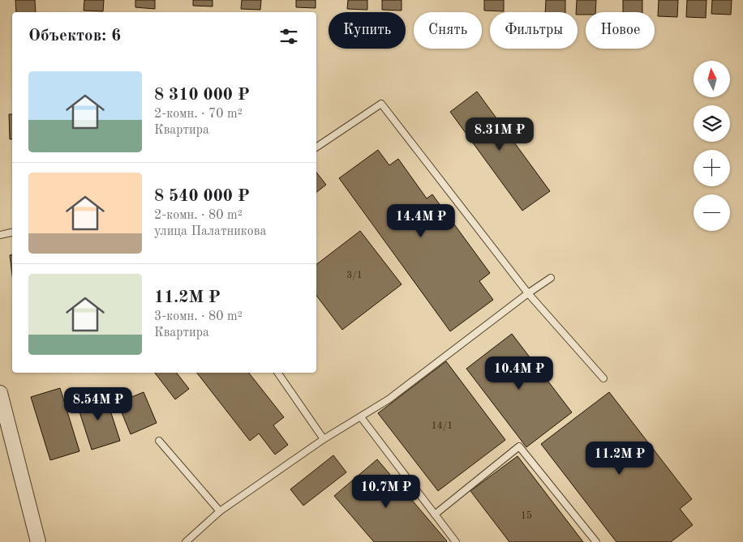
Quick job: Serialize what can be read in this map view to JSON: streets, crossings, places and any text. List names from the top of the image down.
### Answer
{
  "house_numbers": ["3/1", "14/1", "15"],
  "north": "top",
  "page": {
    "chip": [
      "Купить",
      "Снять",
      "Фильтры",
      "Новое"
    ],
    "heading": "Объектов: 6",
    "map_buttons": ["+", "−"],
    "list": [
      {
        "name": "8 310 000 ₽",
        "note": "2-комн. · 70 m² · Квартира"
      },
      {
        "name": "8 540 000 ₽",
        "note": "2-комн. · 80 m² · улица Палатникова"
      },
      {
        "name": "11.2M ₽",
        "note": "3-комн. · 80 m² · Квартира"
      }
    ],
    "price": [
      "8.31M ₽",
      "14.4M ₽",
      "10.4M ₽",
      "8.54M ₽",
      "11.2M ₽",
      "10.7M ₽"
    ]
  }
}
